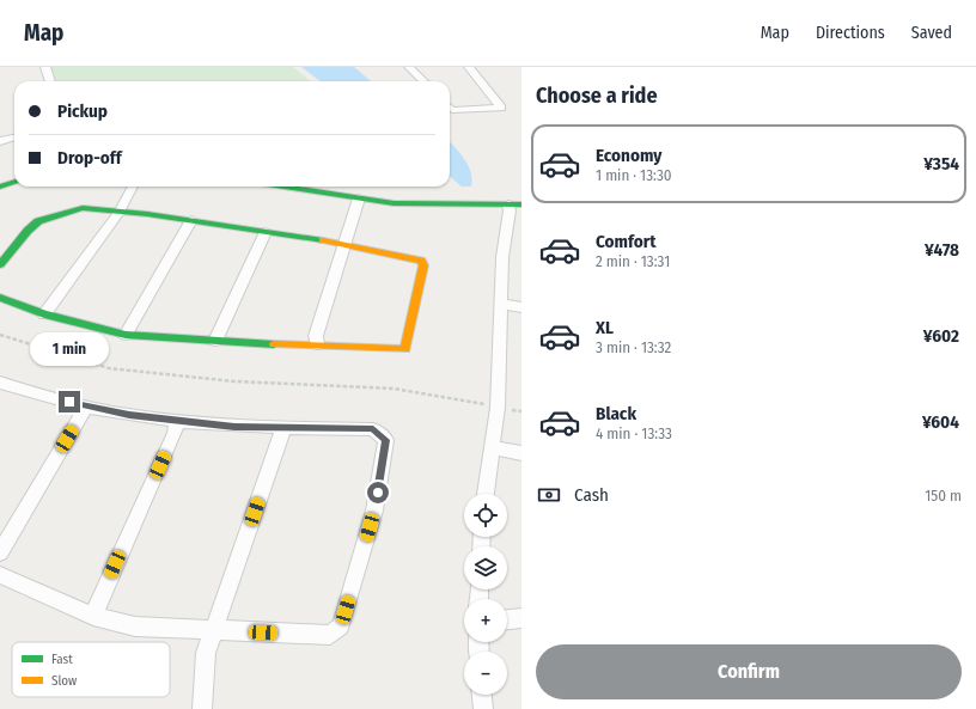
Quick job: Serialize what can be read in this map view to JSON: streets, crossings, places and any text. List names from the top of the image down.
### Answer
{
  "legend": ["Fast", "Slow"],
  "page": {
    "header": "Map",
    "nav": ["Map", "Directions", "Saved"],
    "heading": "Choose a ride",
    "banner": ["Pickup", "Drop-off"],
    "list": [
      {
        "name": "Economy",
        "note": "1 min · 13:30",
        "value": "¥354"
      },
      {
        "name": "Comfort",
        "note": "2 min · 13:31",
        "value": "¥478"
      },
      {
        "name": "XL",
        "note": "3 min · 13:32",
        "value": "¥602"
      },
      {
        "name": "Black",
        "note": "4 min · 13:33",
        "value": "¥604"
      }
    ],
    "bubble": "1 min",
    "pay": ["Cash", "150 m"],
    "map_buttons": ["+", "−"],
    "buttons": "Confirm"
  }
}
